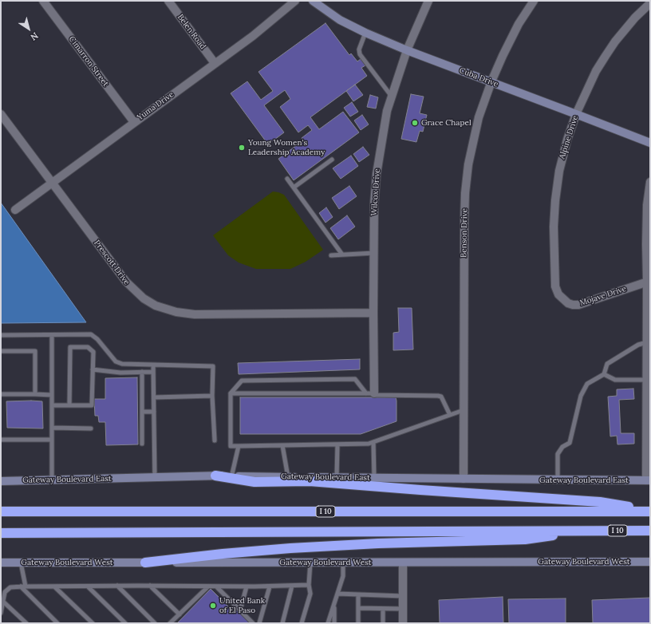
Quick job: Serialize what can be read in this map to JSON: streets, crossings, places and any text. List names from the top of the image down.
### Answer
{
  "streets": {
    "highway": ["I 10"],
    "main road": ["Cuba Drive", "Gateway Boulevard East", "Gateway Boulevard West"],
    "street": [
      "Belen Road",
      "Cimarron Street",
      "Yuma Drive",
      "Alpine Drive",
      "Wilcox Drive",
      "Benson Drive",
      "Prescott Drive",
      "Mojave Drive"
    ]
  },
  "crossings": [
    ["Belen Road", "Yuma Drive"],
    ["Cimarron Street", "Yuma Drive"],
    ["Cuba Drive", "Alpine Drive"],
    ["Cuba Drive", "Wilcox Drive"],
    ["Cuba Drive", "Benson Drive"],
    ["Yuma Drive", "Prescott Drive"],
    ["Alpine Drive", "Mojave Drive"],
    ["Wilcox Drive", "Prescott Drive"],
    ["Benson Drive", "Gateway Boulevard East"]
  ],
  "places": ["Grace Chapel", "Young Women's Leadership Academy", "United Bank of El Paso"],
  "north": "bottom right"
}
